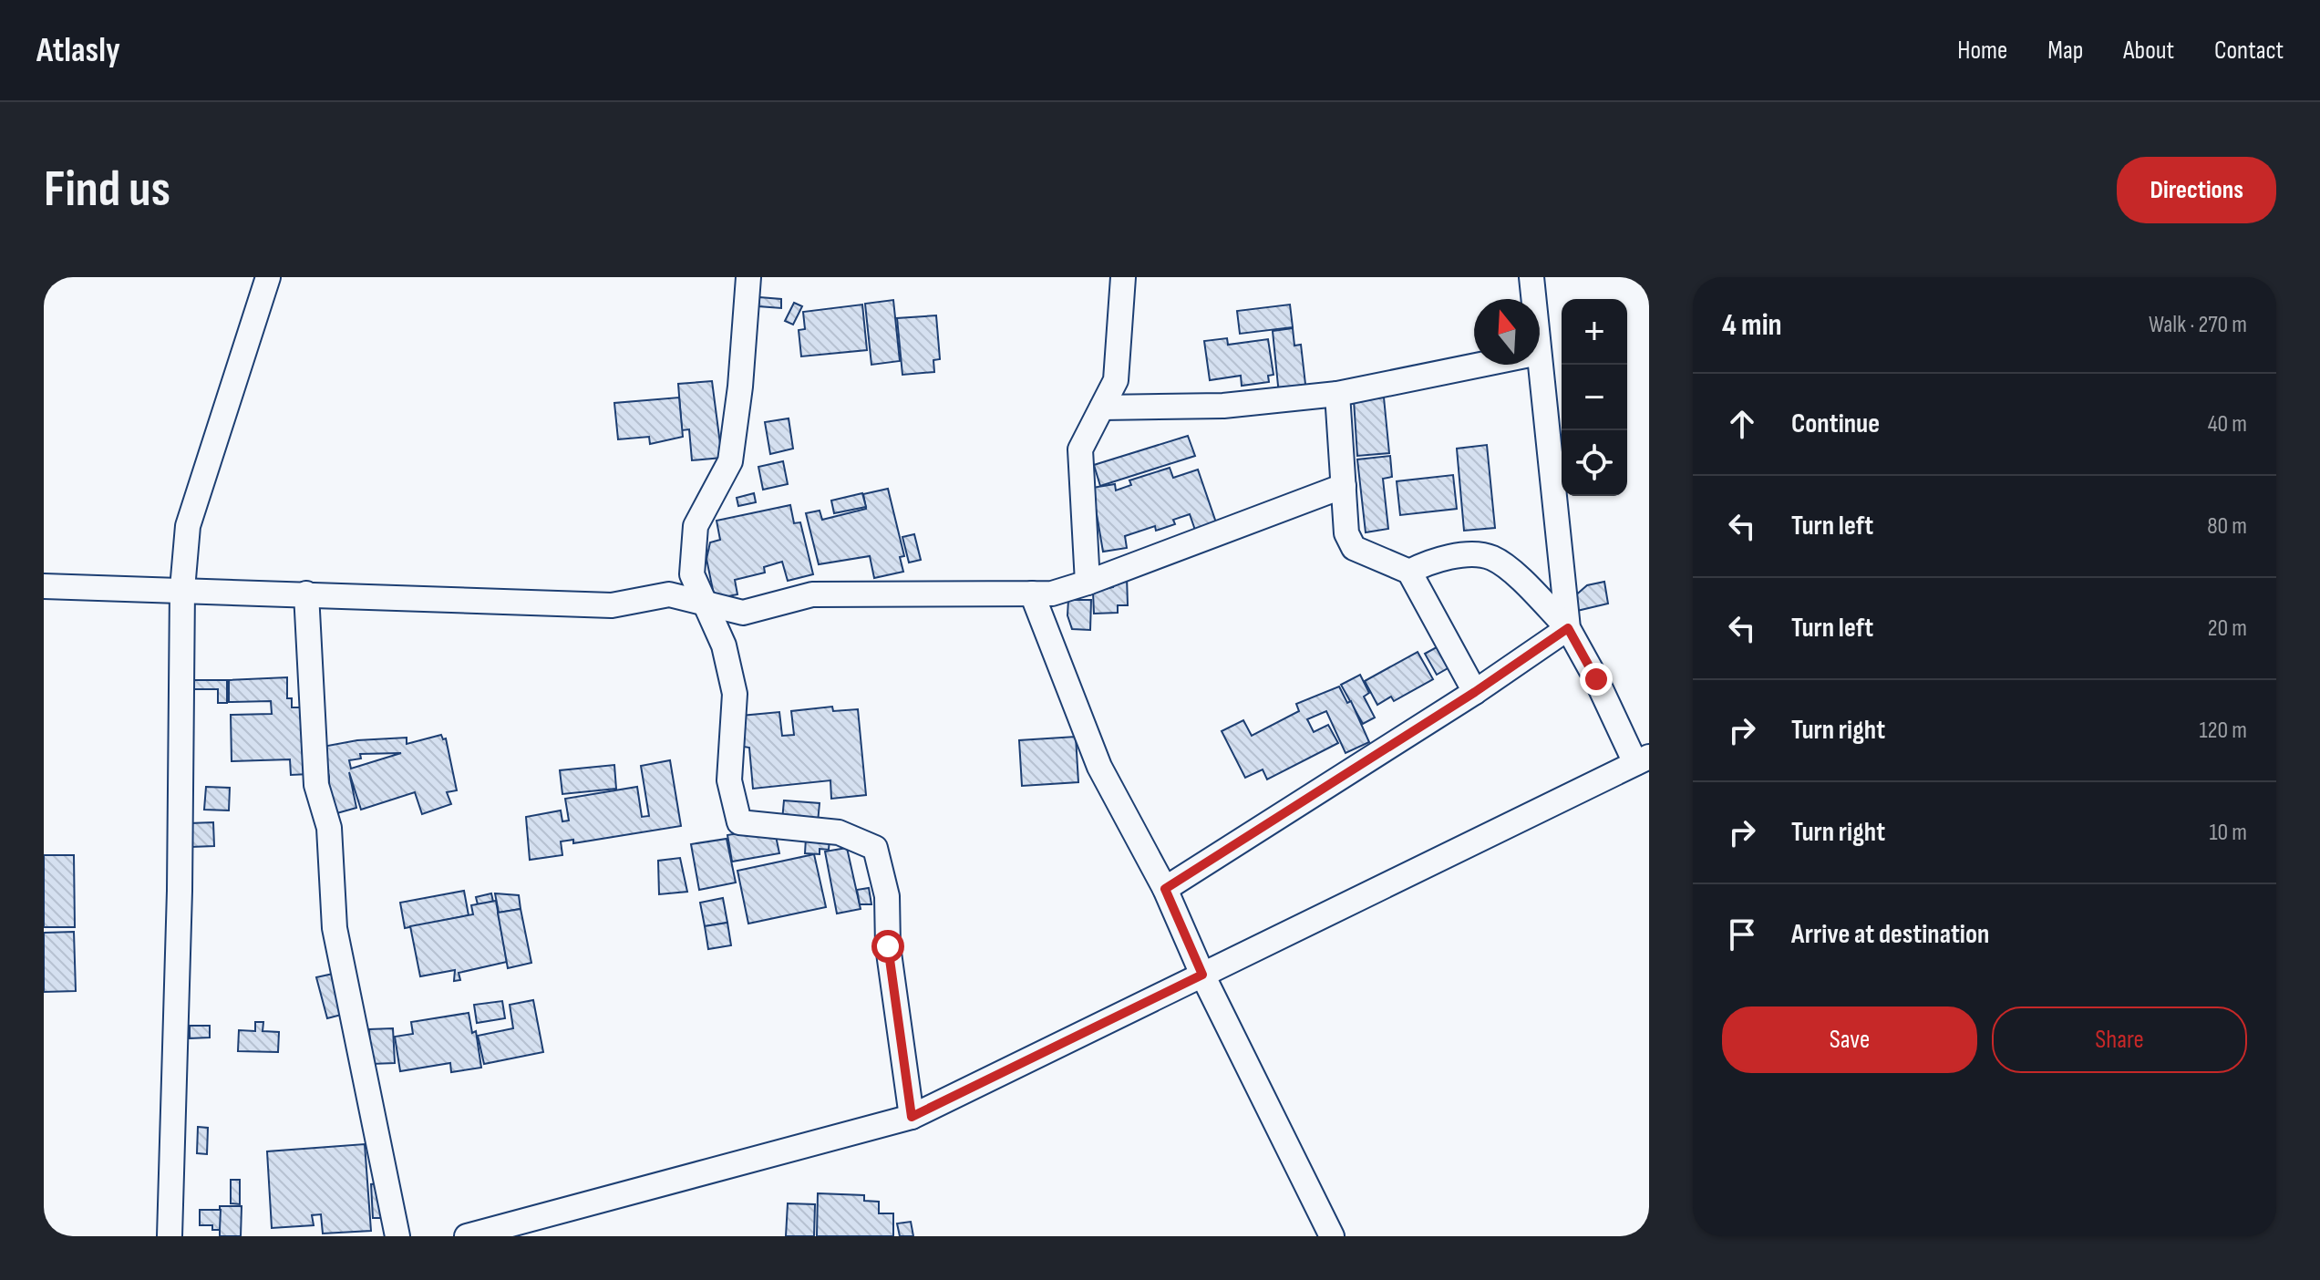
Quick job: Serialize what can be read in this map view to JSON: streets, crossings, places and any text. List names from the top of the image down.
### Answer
{
  "north": "top",
  "page": {
    "header": "Atlasly",
    "nav": [
      "Home",
      "Map",
      "About",
      "Contact"
    ],
    "buttons": [
      "Directions",
      ["Save", "Share"]
    ],
    "title": "Find us",
    "heading": ["4 min", "Walk · 270 m"],
    "map_buttons": ["+", "−"],
    "list": [
      ["Continue", "40 m"],
      ["Turn left", "80 m"],
      ["Turn left", "20 m"],
      ["Turn right", "120 m"],
      ["Turn right", "10 m"],
      "Arrive at destination"
    ]
  }
}
